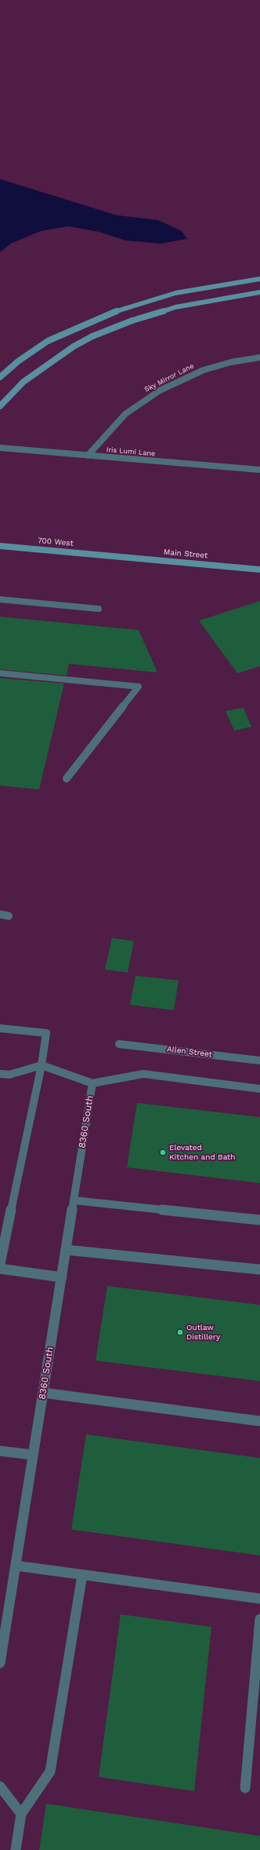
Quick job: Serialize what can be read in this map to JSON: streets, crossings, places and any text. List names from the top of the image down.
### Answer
{
  "streets": {
    "main road": ["700 West", "Main Street"],
    "street": [
      "Sky Mirror Lane",
      "Iris Lumi Lane",
      "Allen Street",
      "8360 South"
    ]
  },
  "crossings": [
    ["Sky Mirror Lane", "Iris Lumi Lane"],
    ["700 West", "Main Street"]
  ],
  "places": ["Elevated Kitchen and Bath", "Outlaw Distillery"]
}
